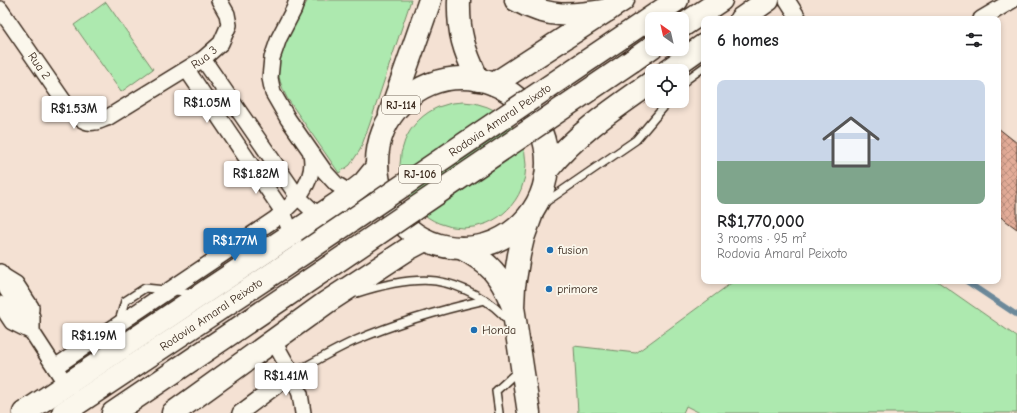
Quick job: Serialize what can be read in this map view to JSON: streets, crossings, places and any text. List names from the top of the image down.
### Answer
{
  "streets": {
    "main road": ["RJ-114", "Rodovia Amaral Peixoto", "RJ-106"],
    "street": ["Rua 3", "Rua 2"]
  },
  "crossings": [
    ["Rua 3", "Rua 2"]
  ],
  "places": ["fusion", "primore", "Honda"],
  "north": "top left",
  "page": {
    "heading": "6 homes",
    "list": [
      {
        "name": "R$1,770,000",
        "note": "3 rooms · 95 m² · Rodovia Amaral Peixoto"
      }
    ],
    "price": [
      "R$1.05M",
      "R$1.53M",
      "R$1.82M",
      "R$1.77M",
      "R$1.19M",
      "R$1.41M"
    ]
  }
}
